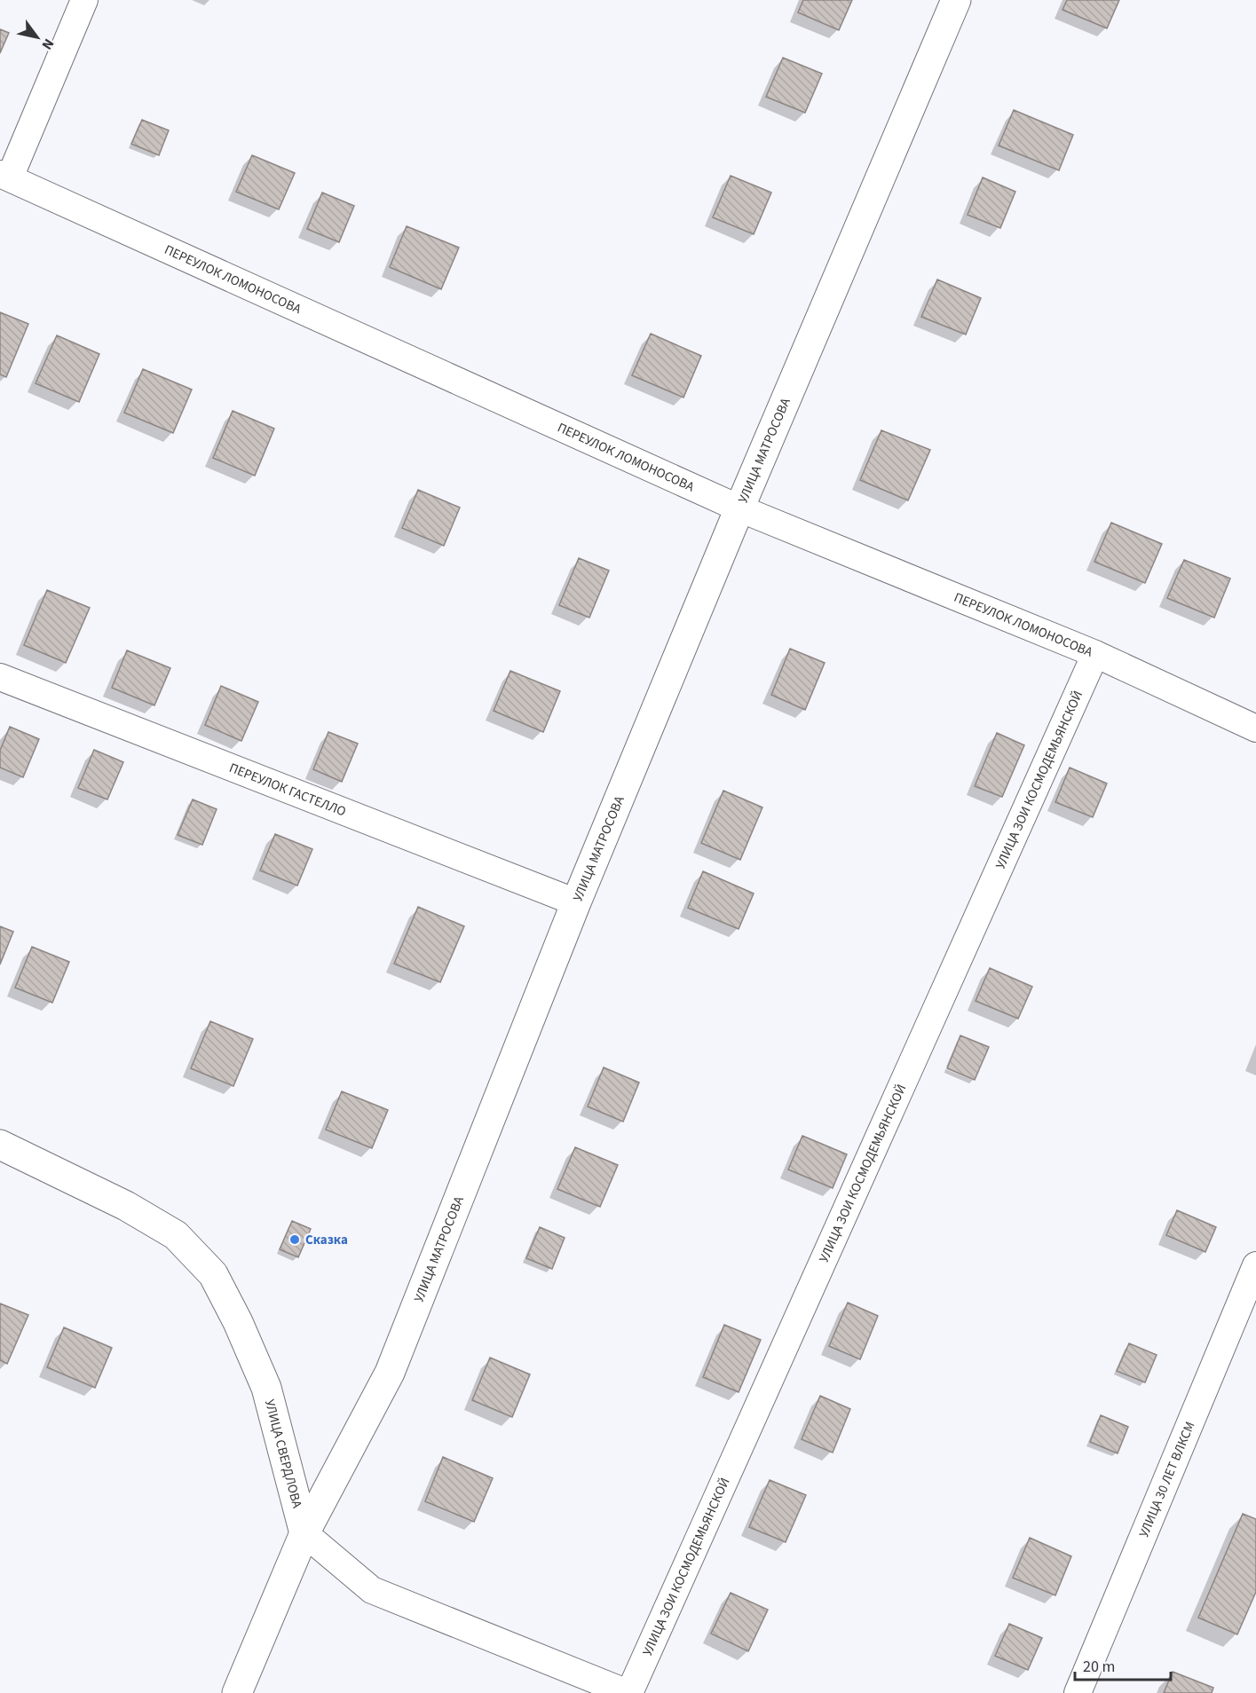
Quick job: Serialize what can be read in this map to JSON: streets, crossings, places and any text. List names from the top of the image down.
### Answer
{
  "streets": {
    "street": [
      "ПЕРЕУЛОК ЛОМОНОСОВА",
      "УЛИЦА МАТРОСОВА",
      "УЛИЦА ЗОИ КОСМОДЕМЬЯНСКОЙ",
      "ПЕРЕУЛОК ГАСТЕЛЛО",
      "УЛИЦА СВЕРДЛОВА",
      "УЛИЦА 30 ЛЕТ ВЛКСМ"
    ]
  },
  "crossings": [
    ["ПЕРЕУЛОК ЛОМОНОСОВА", "УЛИЦА МАТРОСОВА"],
    ["ПЕРЕУЛОК ЛОМОНОСОВА", "УЛИЦА ЗОИ КОСМОДЕМЬЯНСКОЙ"],
    ["УЛИЦА МАТРОСОВА", "ПЕРЕУЛОК ГАСТЕЛЛО"],
    ["УЛИЦА МАТРОСОВА", "УЛИЦА СВЕРДЛОВА"]
  ],
  "places": ["Сказка"],
  "scale_bar": "20 m",
  "north": "bottom right"
}
